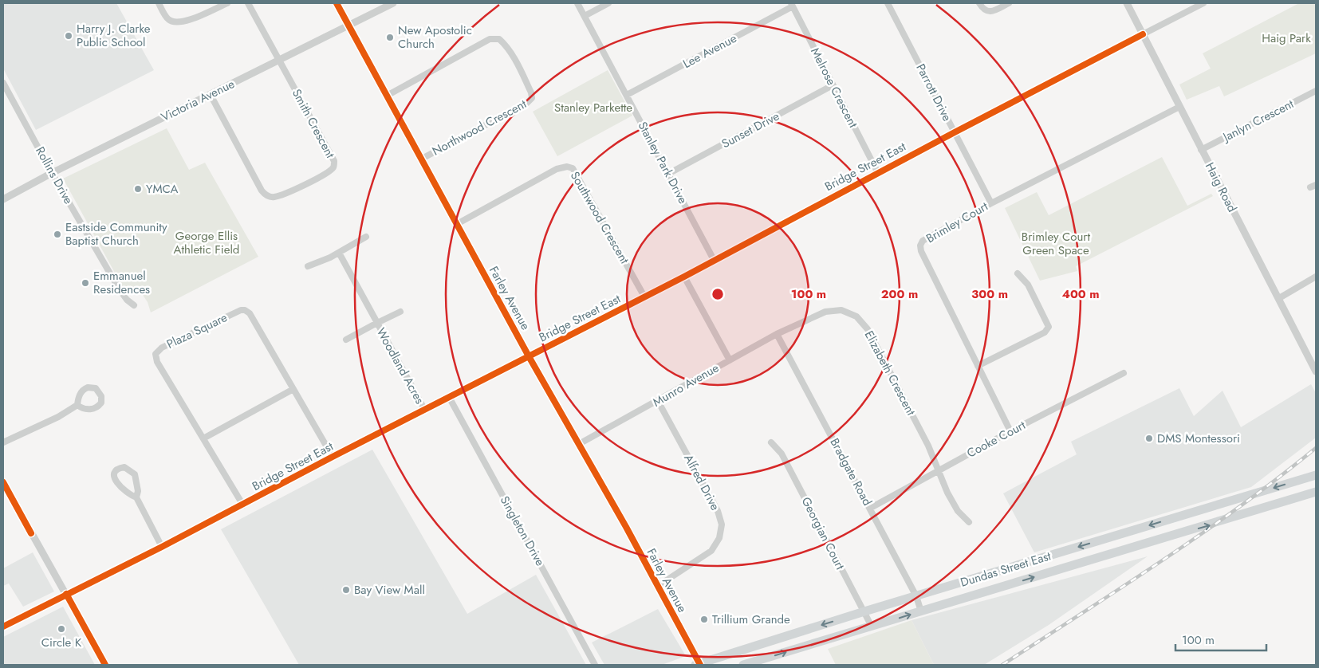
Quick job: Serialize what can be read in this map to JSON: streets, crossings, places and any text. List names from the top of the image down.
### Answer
{
  "streets": {
    "main road": ["Dundas Street East"],
    "street": [
      "Lee Avenue",
      "Melrose Crescent",
      "Parrott Drive",
      "Victoria Avenue",
      "Janlyn Crescent",
      "Smith Crescent",
      "Northwood Crescent",
      "Sunset Drive",
      "Stanley Park Drive",
      "Bridge Street East",
      "Rollins Drive",
      "Haig Road",
      "Southwood Crescent",
      "Brimley Court",
      "Farley Avenue",
      "Plaza Square",
      "Woodland Acres",
      "Elizabeth Crescent",
      "Munro Avenue",
      "Cooke Court",
      "Bradgate Road",
      "Alfred Drive",
      "Singleton Drive",
      "Georgian Court"
    ]
  },
  "crossings": [
    ["Lee Avenue", "Melrose Crescent"],
    ["Lee Avenue", "Stanley Park Drive"],
    ["Melrose Crescent", "Sunset Drive"],
    ["Melrose Crescent", "Bridge Street East"],
    ["Parrott Drive", "Bridge Street East"],
    ["Parrott Drive", "Brimley Court"],
    ["Victoria Avenue", "Smith Crescent"],
    ["Victoria Avenue", "Rollins Drive"],
    ["Victoria Avenue", "Farley Avenue"],
    ["Janlyn Crescent", "Haig Road"],
    ["Northwood Crescent", "Farley Avenue"],
    ["Sunset Drive", "Stanley Park Drive"],
    ["Stanley Park Drive", "Bridge Street East"],
    ["Bridge Street East", "Haig Road"],
    ["Bridge Street East", "Southwood Crescent"],
    ["Bridge Street East", "Farley Avenue"],
    ["Bridge Street East", "Plaza Square"],
    ["Bridge Street East", "Woodland Acres"],
    ["Bridge Street East", "Munro Avenue"],
    ["Bridge Street East", "Singleton Drive"],
    ["Haig Road", "Brimley Court"],
    ["Southwood Crescent", "Farley Avenue"],
    ["Brimley Court", "Cooke Court"],
    ["Farley Avenue", "Munro Avenue"],
    ["Farley Avenue", "Alfred Drive"],
    ["Farley Avenue", "Dundas Street East"],
    ["Elizabeth Crescent", "Munro Avenue"],
    ["Elizabeth Crescent", "Cooke Court"],
    ["Elizabeth Crescent", "Bradgate Road"],
    ["Munro Avenue", "Alfred Drive"],
    ["Cooke Court", "Bradgate Road"],
    ["Bradgate Road", "Dundas Street East"],
    ["Georgian Court", "Dundas Street East"]
  ],
  "parks": [
    "Haig Park",
    "Stanley Parkette",
    "George Ellis Athletic Field",
    "Brimley Court Green Space"
  ],
  "places": [
    "Harry J. Clarke Public School",
    "New Apostolic Church",
    "YMCA",
    "Eastside Community Baptist Church",
    "Emmanuel Residences",
    "DMS Montessori",
    "Bay View Mall",
    "Trillium Grande",
    "Circle K"
  ],
  "scale_bar": "100 m",
  "rings": [
    "100 m",
    "200 m",
    "300 m",
    "400 m"
  ]
}
